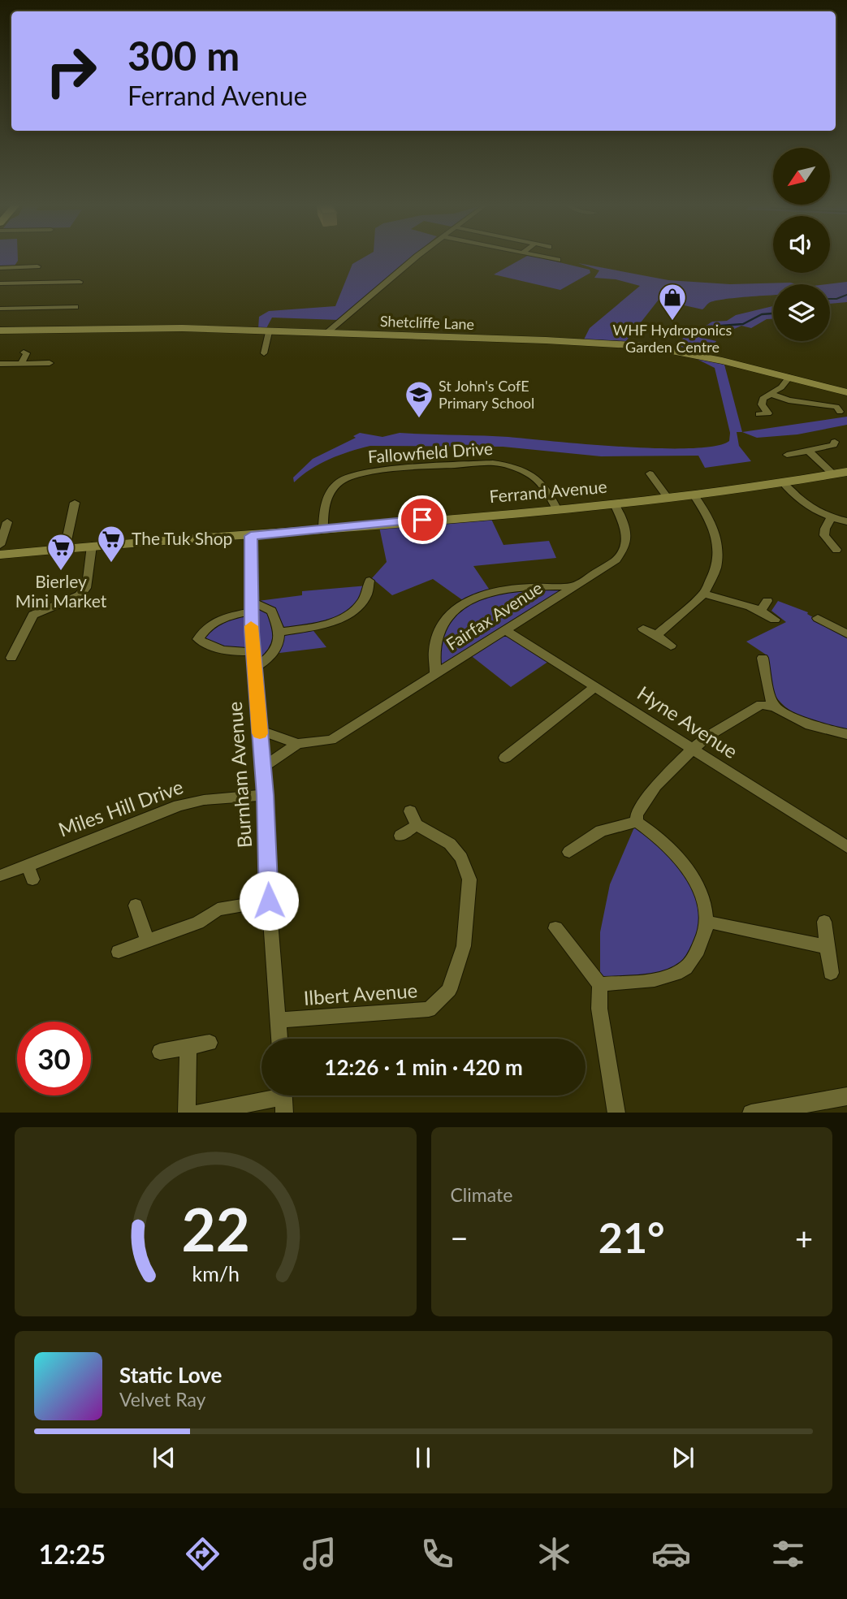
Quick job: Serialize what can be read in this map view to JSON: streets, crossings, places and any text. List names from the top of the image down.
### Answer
{
  "streets": {
    "street": [
      "Shetcliffe Lane",
      "Fallowfield Drive",
      "Ferrand Avenue",
      "Fairfax Avenue",
      "Hyne Avenue",
      "Burnham Avenue",
      "Miles Hill Drive",
      "Ilbert Avenue"
    ]
  },
  "crossings": [
    ["Fallowfield Drive", "Ferrand Avenue"],
    ["Ferrand Avenue", "Fairfax Avenue"],
    ["Ferrand Avenue", "Burnham Avenue"],
    ["Fairfax Avenue", "Hyne Avenue"],
    ["Fairfax Avenue", "Burnham Avenue"],
    ["Burnham Avenue", "Miles Hill Drive"],
    ["Burnham Avenue", "Ilbert Avenue"]
  ],
  "places": {
    "shop": ["WHF Hydroponics Garden Centre"],
    "school or university": ["St John's CofE Primary School"],
    "supermarket": ["The Tuk Shop", "Bierley Mini Market"]
  },
  "north": "bottom left",
  "page": {
    "turn": ["300 m", "Ferrand Avenue"],
    "limit": "30",
    "trip": "12:26 · 1 min · 420 m",
    "tile": "Climate",
    "heat": ["−", "21°", "+"],
    "song": ["Static Love", "Velvet Ray"],
    "tabs": "12:25",
    "gauge": ["22", "km/h"]
  }
}
